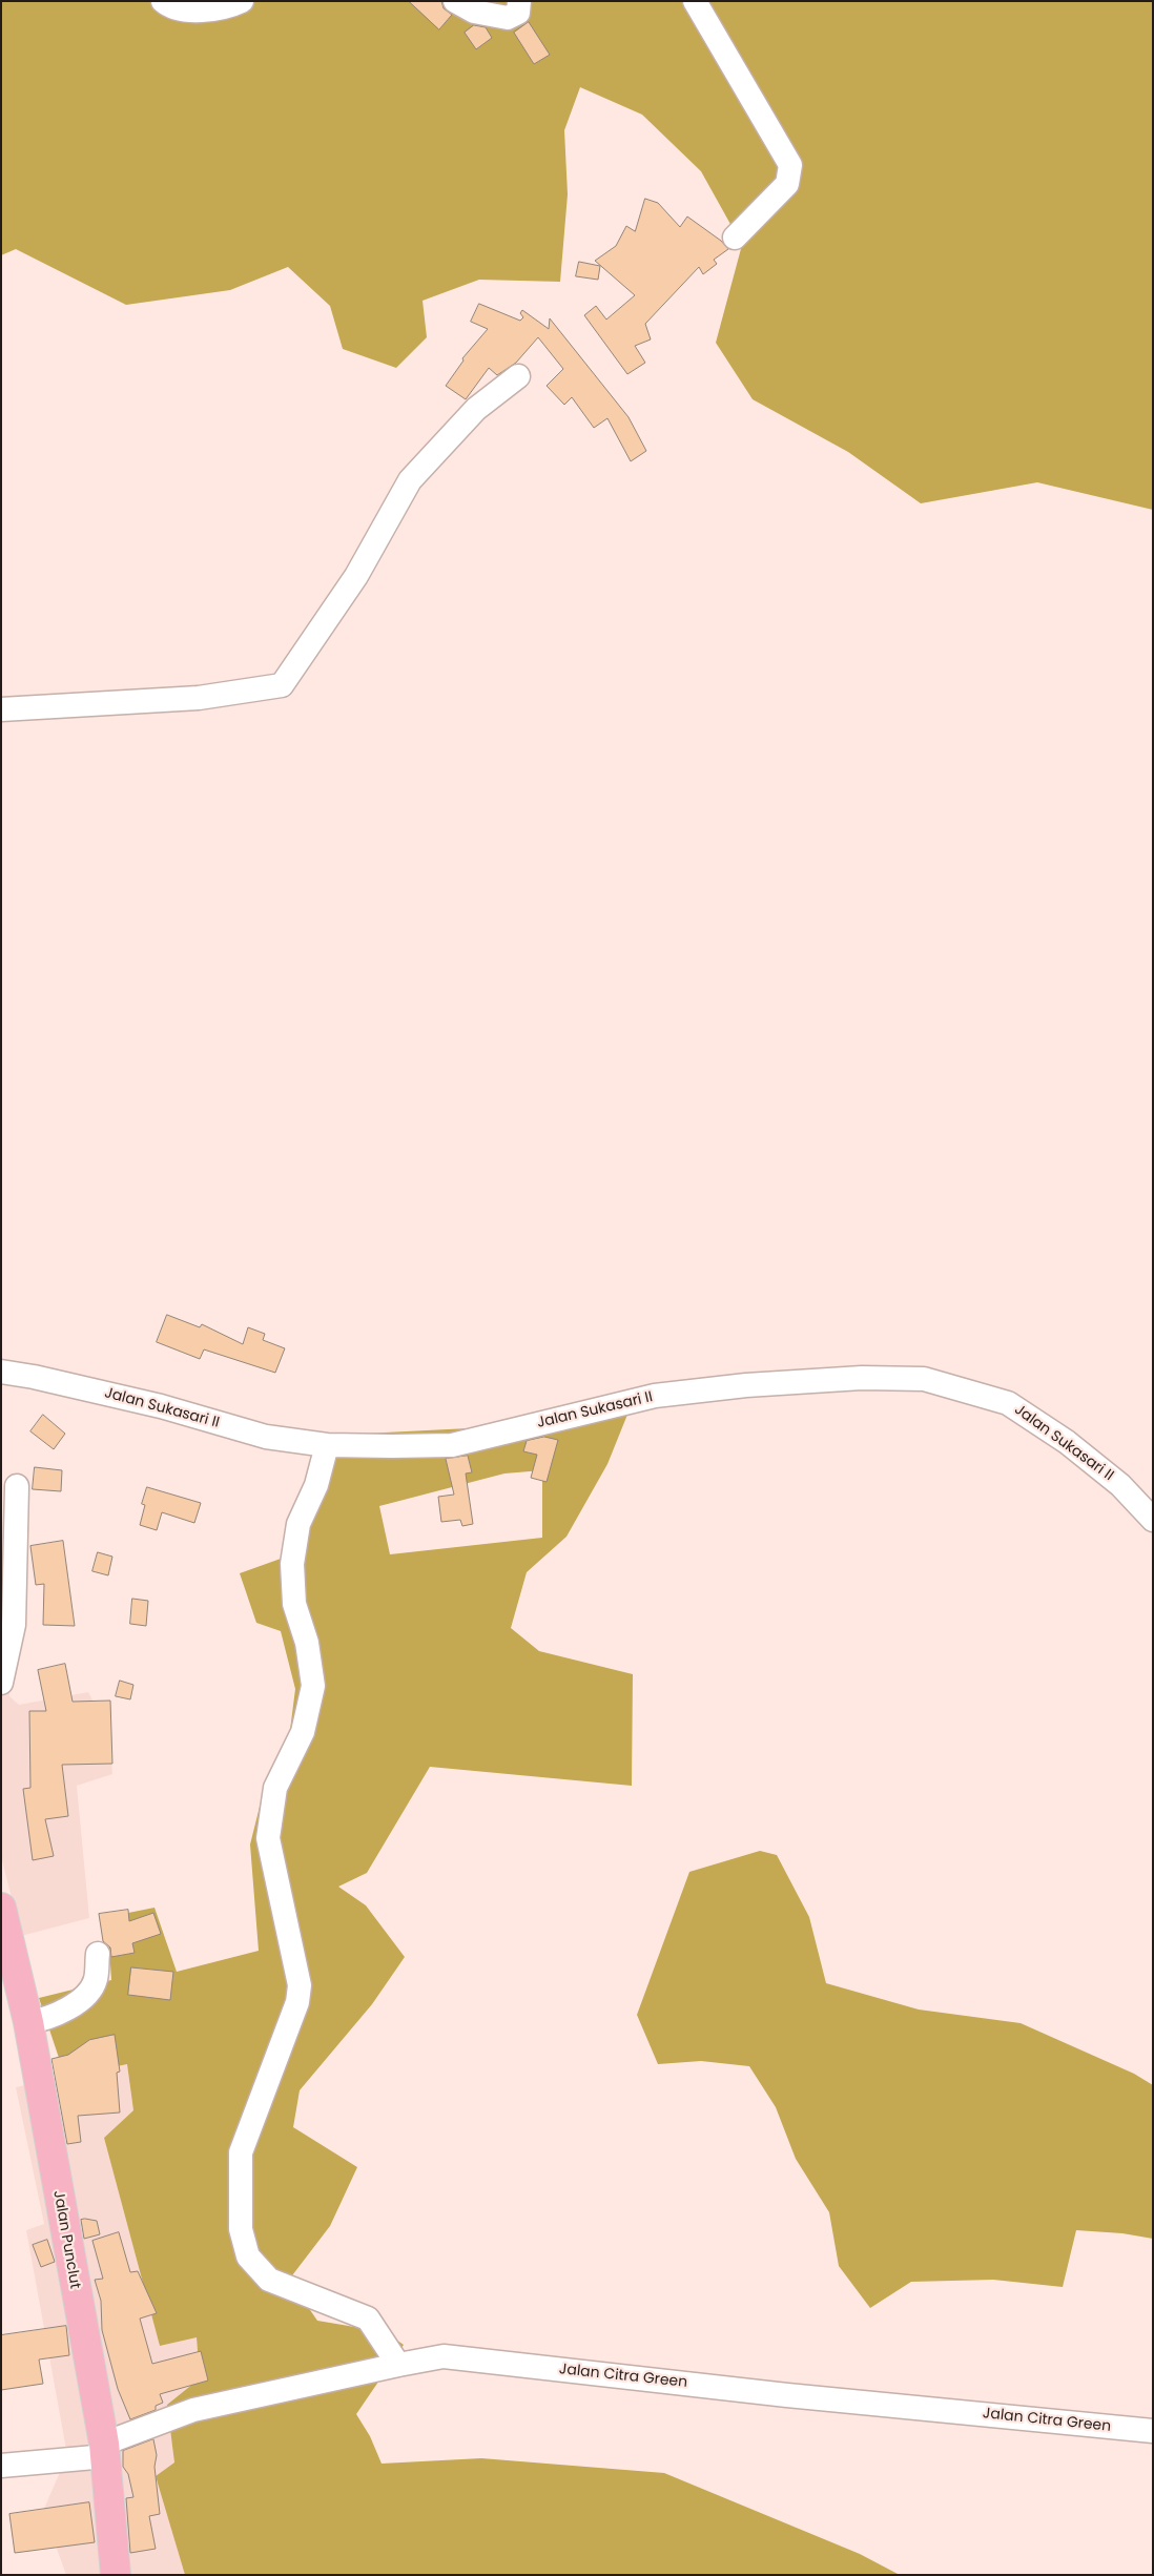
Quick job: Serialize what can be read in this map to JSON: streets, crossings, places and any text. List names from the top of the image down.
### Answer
{
  "streets": {
    "main road": ["Jalan Punclut"],
    "street": ["Jalan Sukasari II", "Jalan Citra Green"]
  },
  "crossings": [
    ["Jalan Punclut", "Jalan Citra Green"]
  ]
}
